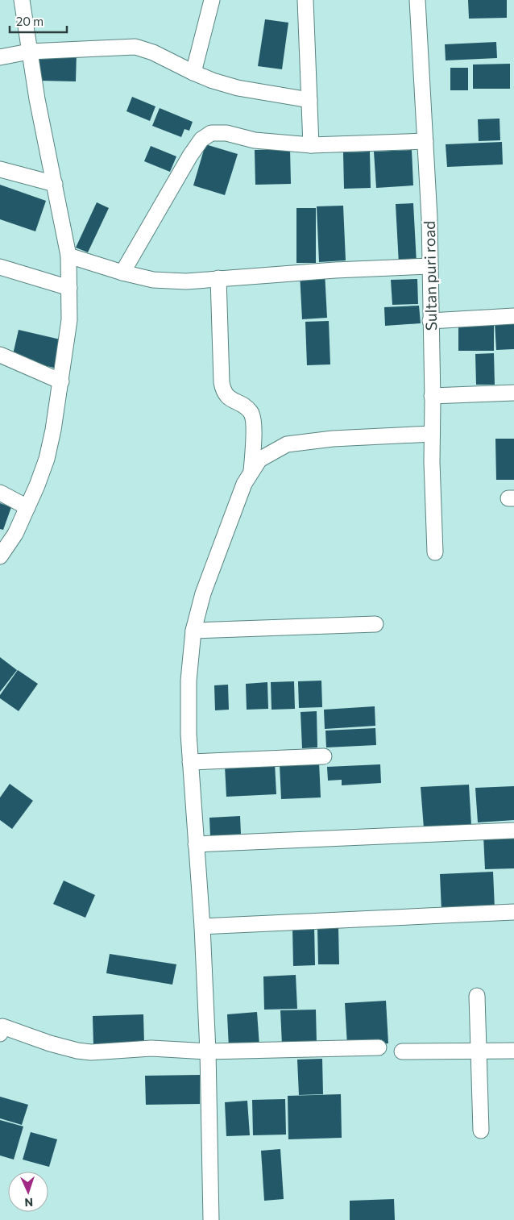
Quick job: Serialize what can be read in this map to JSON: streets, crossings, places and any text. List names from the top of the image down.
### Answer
{
  "streets": {
    "street": ["Sultan puri road"]
  },
  "scale_bar": "20 m",
  "north": "bottom"
}
